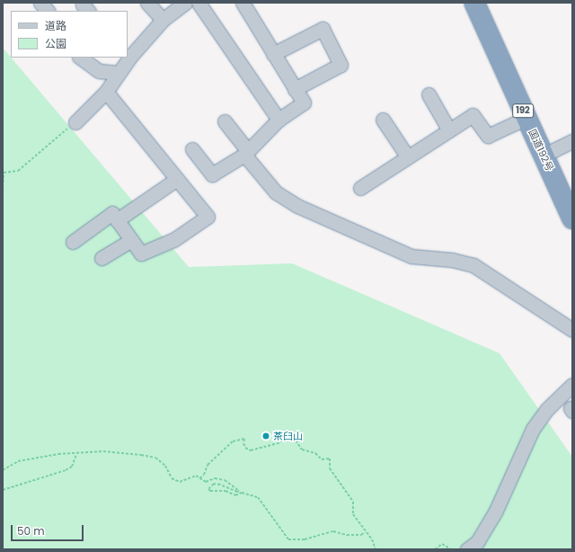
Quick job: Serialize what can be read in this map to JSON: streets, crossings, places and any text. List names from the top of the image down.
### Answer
{
  "streets": {
    "highway": ["192", "国道192号"]
  },
  "places": ["茶臼山"],
  "legend": ["道路", "公園"],
  "scale_bar": "50 m"
}
